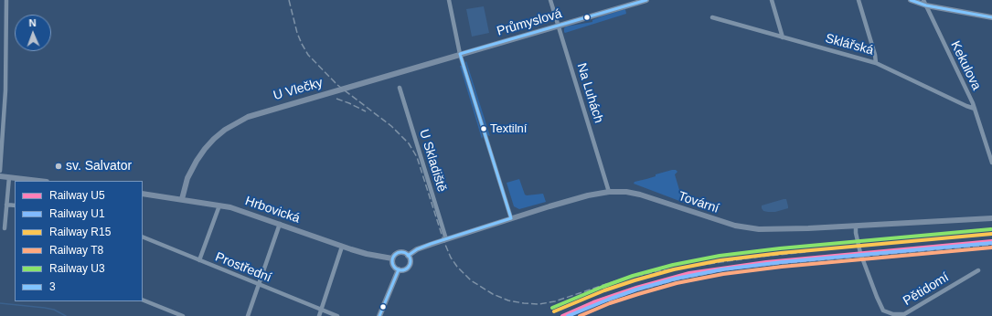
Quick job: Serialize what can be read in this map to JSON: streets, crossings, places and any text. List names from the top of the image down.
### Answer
{
  "streets": {
    "street": [
      "Průmyslová",
      "Sklářská",
      "Kekulova",
      "U Vlečky",
      "Na Luhách",
      "U Skladiště",
      "Tovární",
      "Hrbovická",
      "Prostřední",
      "Pětidomí"
    ]
  },
  "crossings": [
    ["Průmyslová", "U Vlečky"],
    ["Průmyslová", "Na Luhách"],
    ["Sklářská", "Kekulova"],
    ["U Vlečky", "Hrbovická"],
    ["Na Luhách", "Tovární"],
    ["U Skladiště", "Tovární"],
    ["Tovární", "Hrbovická"],
    ["Tovární", "Pětidomí"]
  ],
  "places": ["Textilní", "sv. Salvator"],
  "lines": [
    "transit line 3",
    "rail line U3",
    "rail line R15",
    "rail line U5",
    "rail line U1",
    "rail line T8"
  ],
  "legend": [
    "Railway U5",
    "Railway U1",
    "Railway R15",
    "Railway T8",
    "Railway U3",
    "3"
  ],
  "north": "top"
}
